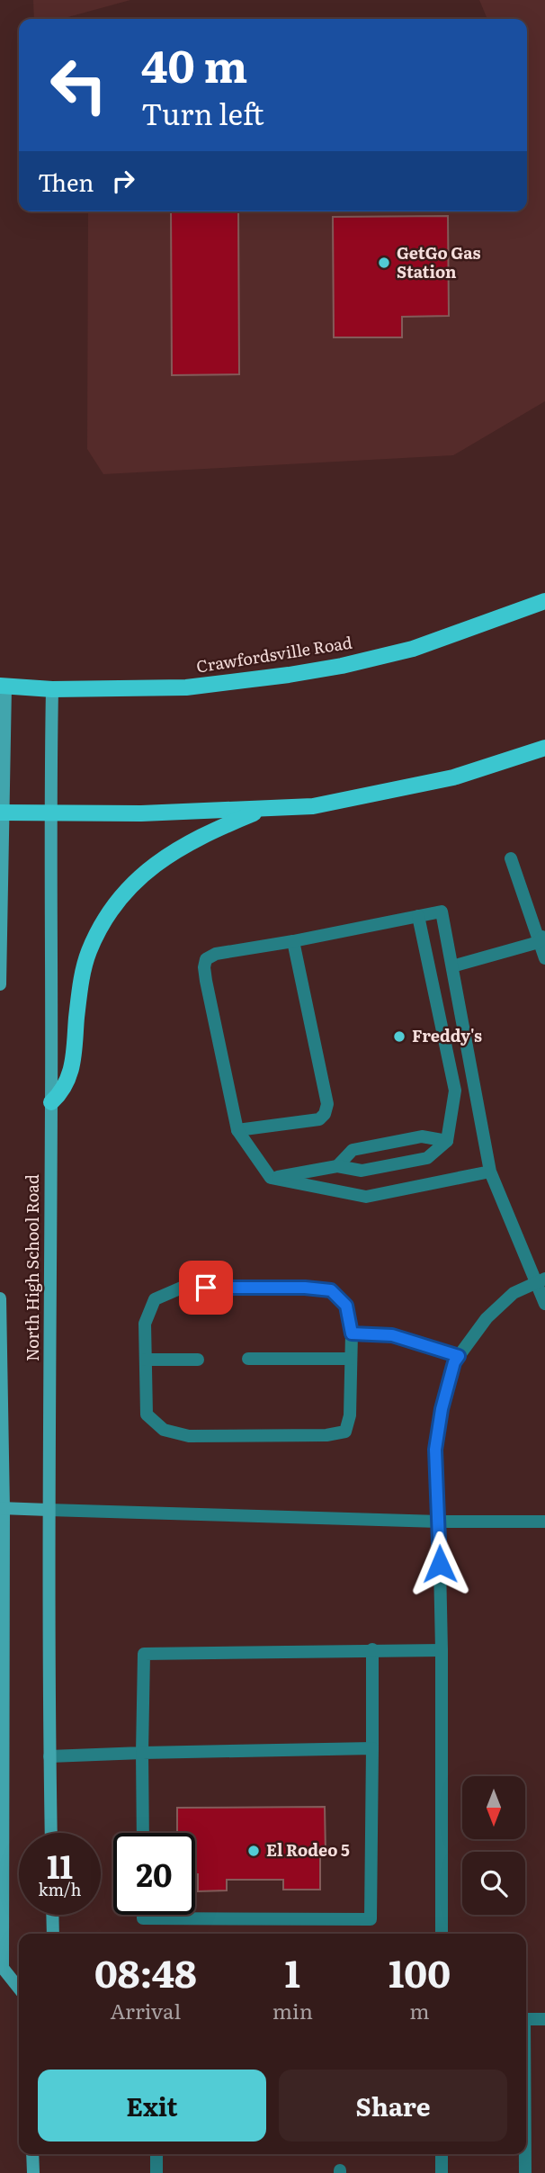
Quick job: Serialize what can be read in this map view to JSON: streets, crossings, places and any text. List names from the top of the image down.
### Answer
{
  "streets": {
    "main road": ["Crawfordsville Road"],
    "street": ["North High School Road"]
  },
  "crossings": [
    ["Crawfordsville Road", "North High School Road"]
  ],
  "places": ["GetGo Gas Station", "Freddy's", "El Rodeo 5"],
  "north": "bottom",
  "page": {
    "turn": ["40 m", "Turn left"],
    "then": "Then",
    "speed": "11 km/h",
    "limit": "20",
    "eta": [
      "08:48",
      "Arrival",
      "1",
      "min",
      "100",
      "m"
    ],
    "buttons": ["Exit", "Share"]
  }
}
